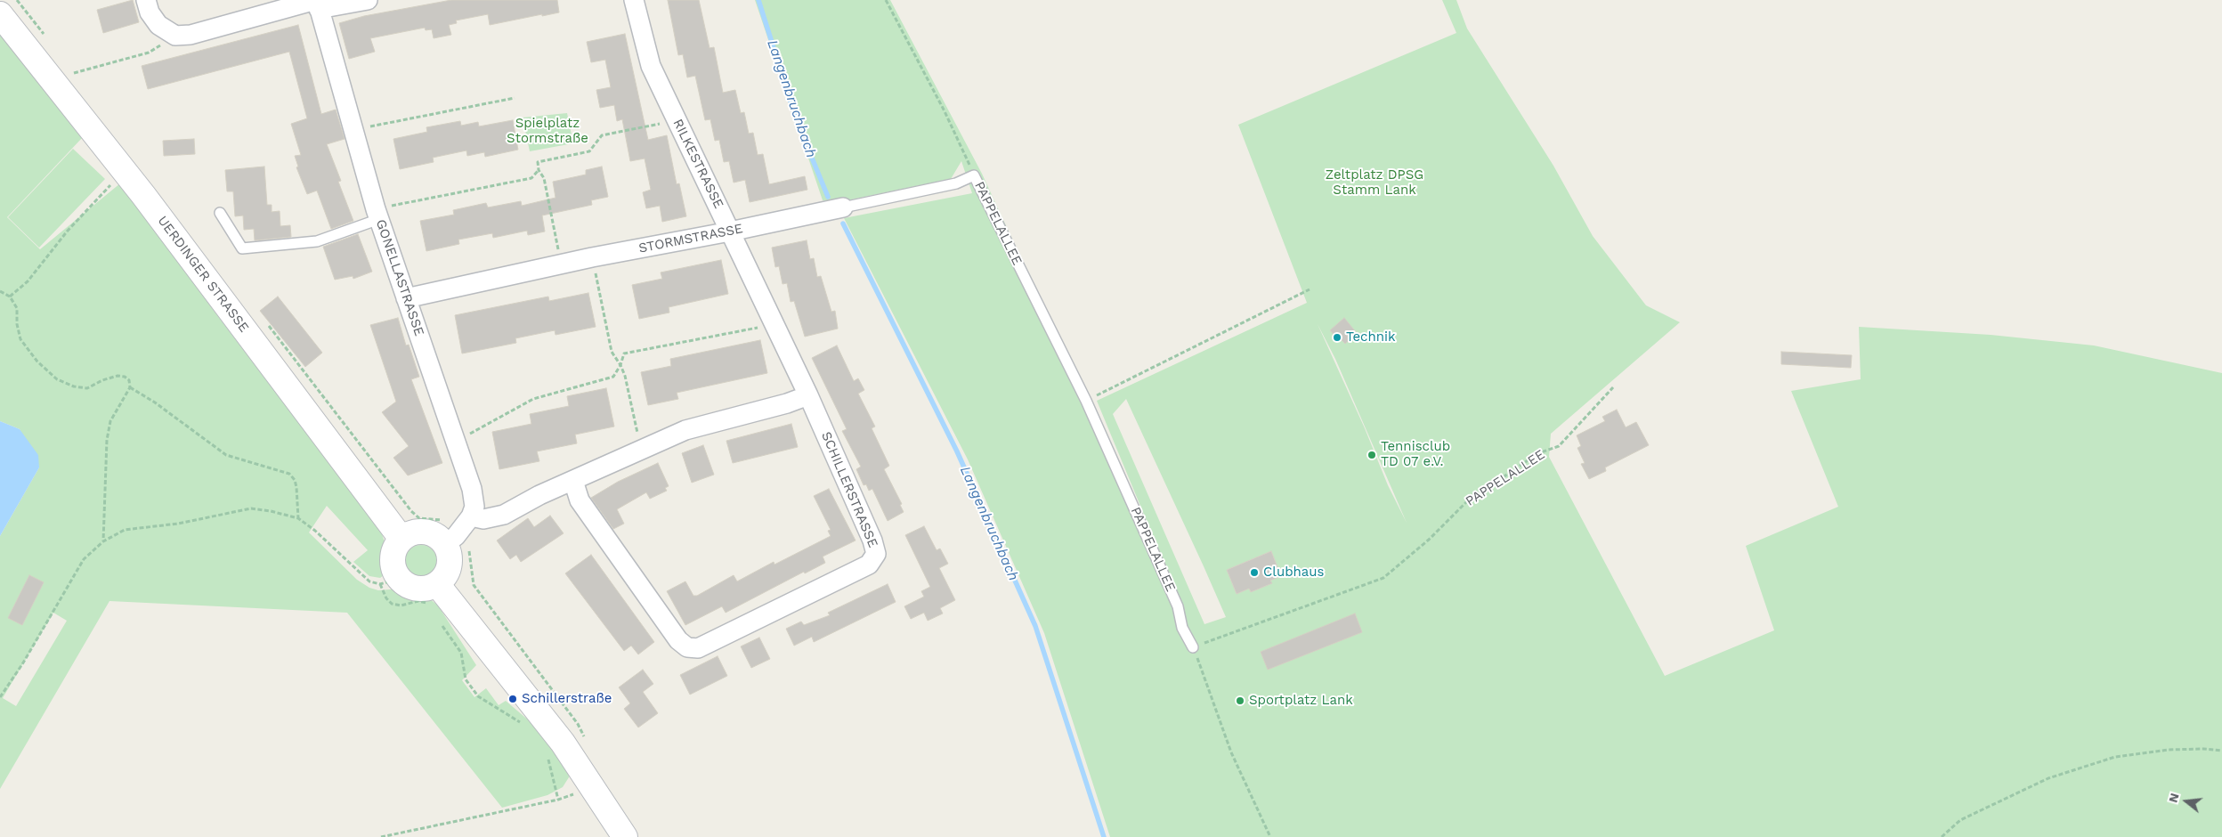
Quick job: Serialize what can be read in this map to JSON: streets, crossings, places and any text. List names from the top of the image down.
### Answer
{
  "streets": {
    "street": [
      "RILKESTRASSE",
      "STORMSTRASSE",
      "UERDINGER STRASSE",
      "GONELLASTRASSE",
      "SCHILLERSTRASSE"
    ],
    "lane": ["PAPPELALLEE"]
  },
  "crossings": [
    ["RILKESTRASSE", "STORMSTRASSE"],
    ["RILKESTRASSE", "SCHILLERSTRASSE"],
    ["PAPPELALLEE", "STORMSTRASSE"],
    ["STORMSTRASSE", "GONELLASTRASSE"]
  ],
  "water": ["Langenbruchbach"],
  "parks": ["Spielplatz Stormstraße", "Zeltplatz DPSG Stamm Lank"],
  "places": [
    "Technik",
    "Tennisclub TD 07 e.V.",
    "Clubhaus",
    "Schillerstraße",
    "Sportplatz Lank"
  ],
  "north": "left"
}
